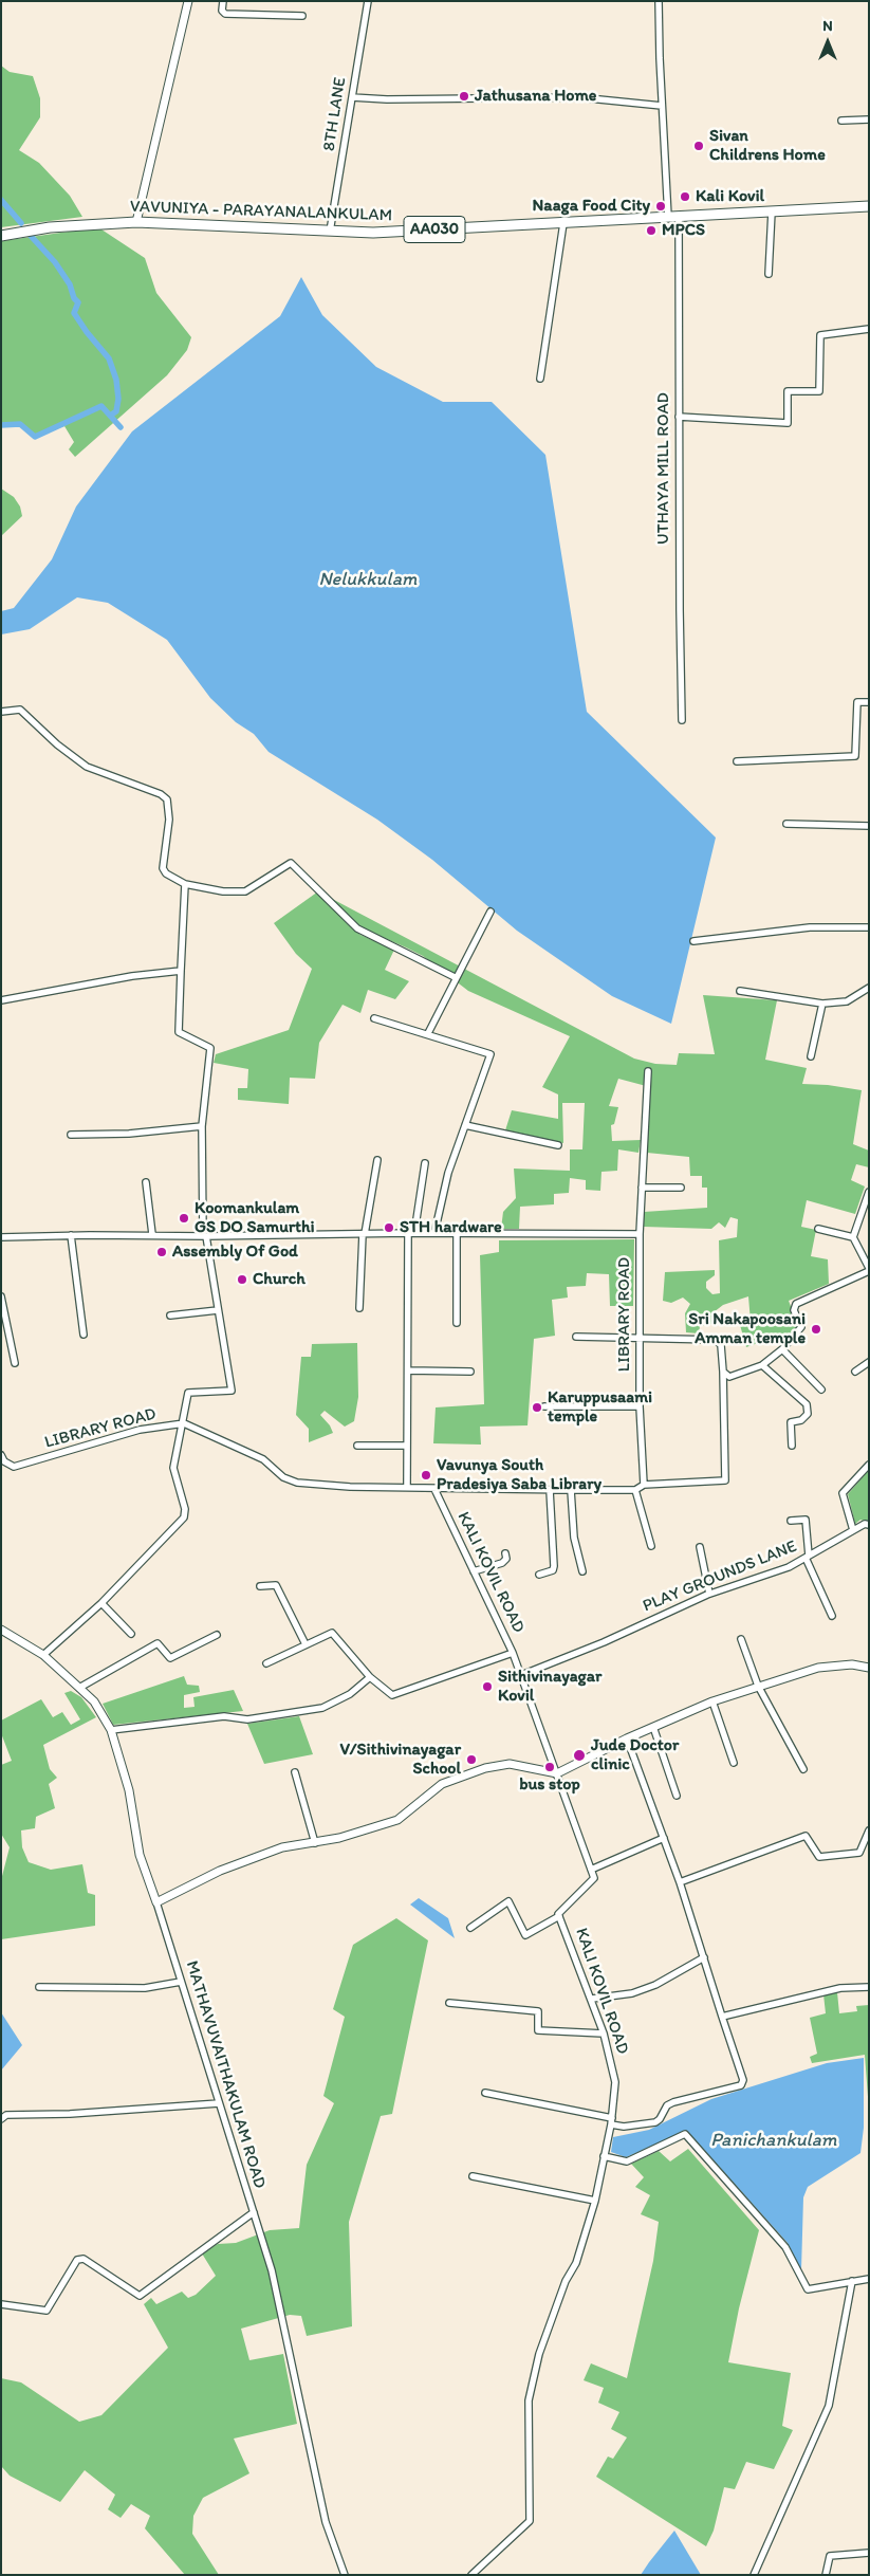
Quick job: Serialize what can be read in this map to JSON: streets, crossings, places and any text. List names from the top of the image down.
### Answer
{
  "streets": {
    "highway": ["VAVUNIYA - PARAYANALANKULAM", "AA030"],
    "street": [
      "8TH LANE",
      "UTHAYA MILL ROAD",
      "LIBRARY ROAD",
      "KALI KOVIL ROAD",
      "PLAY GROUNDS LANE",
      "MATHAVUVAITHAKULAM ROAD"
    ]
  },
  "crossings": [
    ["8TH LANE", "VAVUNIYA - PARAYANALANKULAM"],
    ["VAVUNIYA - PARAYANALANKULAM", "UTHAYA MILL ROAD"],
    ["LIBRARY ROAD", "KALI KOVIL ROAD"],
    ["KALI KOVIL ROAD", "PLAY GROUNDS LANE"]
  ],
  "water": ["Nelukkulam", "Panichankulam"],
  "places": [
    "Jathusana Home",
    "Sivan Childrens Home",
    "Kali Kovil",
    "Naaga Food City",
    "MPCS",
    "Koomankulam GS DO Samurthi",
    "STH hardware",
    "Assembly Of God",
    "Church",
    "Sri Nakapoosani Amman temple",
    "Karuppusaami temple",
    "Vavunya South Pradesiya Saba Library",
    "Sithivinayagar Kovil",
    "Jude Doctor clinic",
    "V/Sithivinayagar School",
    "bus stop"
  ],
  "north": "top"
}
